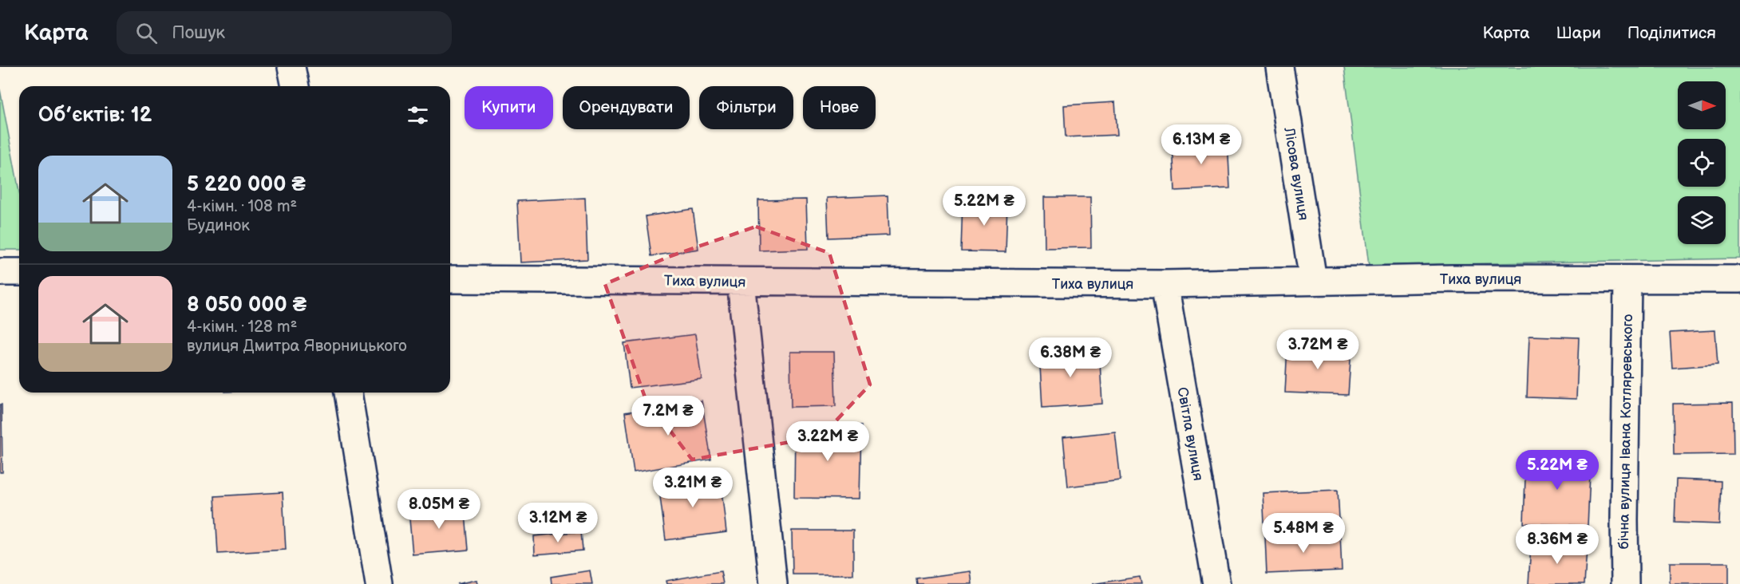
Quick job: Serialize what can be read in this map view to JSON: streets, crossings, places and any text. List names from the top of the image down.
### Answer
{
  "streets": {
    "street": [
      "Лісова вулиця",
      "Тиха вулиця",
      "бічна вулиця Івана Котляревського",
      "Світла вулиця"
    ]
  },
  "crossings": [
    ["Лісова вулиця", "Тиха вулиця"],
    ["Тиха вулиця", "бічна вулиця Івана Котляревського"],
    ["Тиха вулиця", "Світла вулиця"]
  ],
  "north": "right",
  "page": {
    "header": "Карта",
    "search": "Пошук",
    "nav": ["Карта", "Шари", "Поділитися"],
    "chip": [
      "Купити",
      "Орендувати",
      "Фільтри",
      "Нове"
    ],
    "heading": "Об’єктів: 12",
    "price": [
      "6.13M ₴",
      "5.22M ₴",
      "3.72M ₴",
      "6.38M ₴",
      "7.2M ₴",
      "3.22M ₴",
      "5.22M ₴",
      "3.21M ₴",
      "8.05M ₴",
      "3.12M ₴",
      "5.48M ₴",
      "8.36M ₴"
    ],
    "list": [
      {
        "name": "5 220 000 ₴",
        "note": "4-кімн. · 108 m² · Будинок"
      },
      {
        "name": "8 050 000 ₴",
        "note": "4-кімн. · 128 m² · вулиця Дмитра Яворницького"
      }
    ]
  }
}
